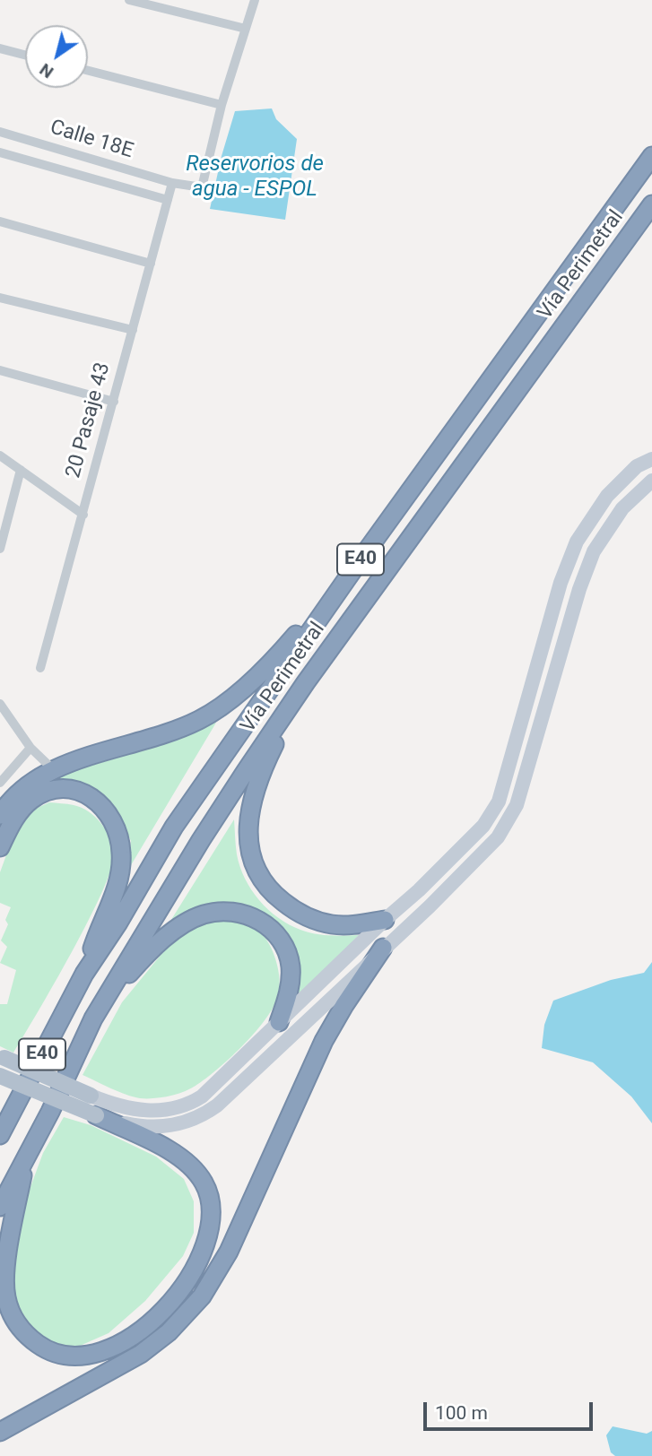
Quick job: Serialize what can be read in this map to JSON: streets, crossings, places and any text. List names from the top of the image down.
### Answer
{
  "streets": {
    "highway": ["Vía Perimetral", "E40"],
    "street": ["Calle 18E", "20 Pasaje 43"]
  },
  "crossings": [
    ["Calle 18E", "20 Pasaje 43"]
  ],
  "water": ["Reservorios de agua - ESPOL"],
  "scale_bar": "100 m",
  "north": "bottom left"
}
